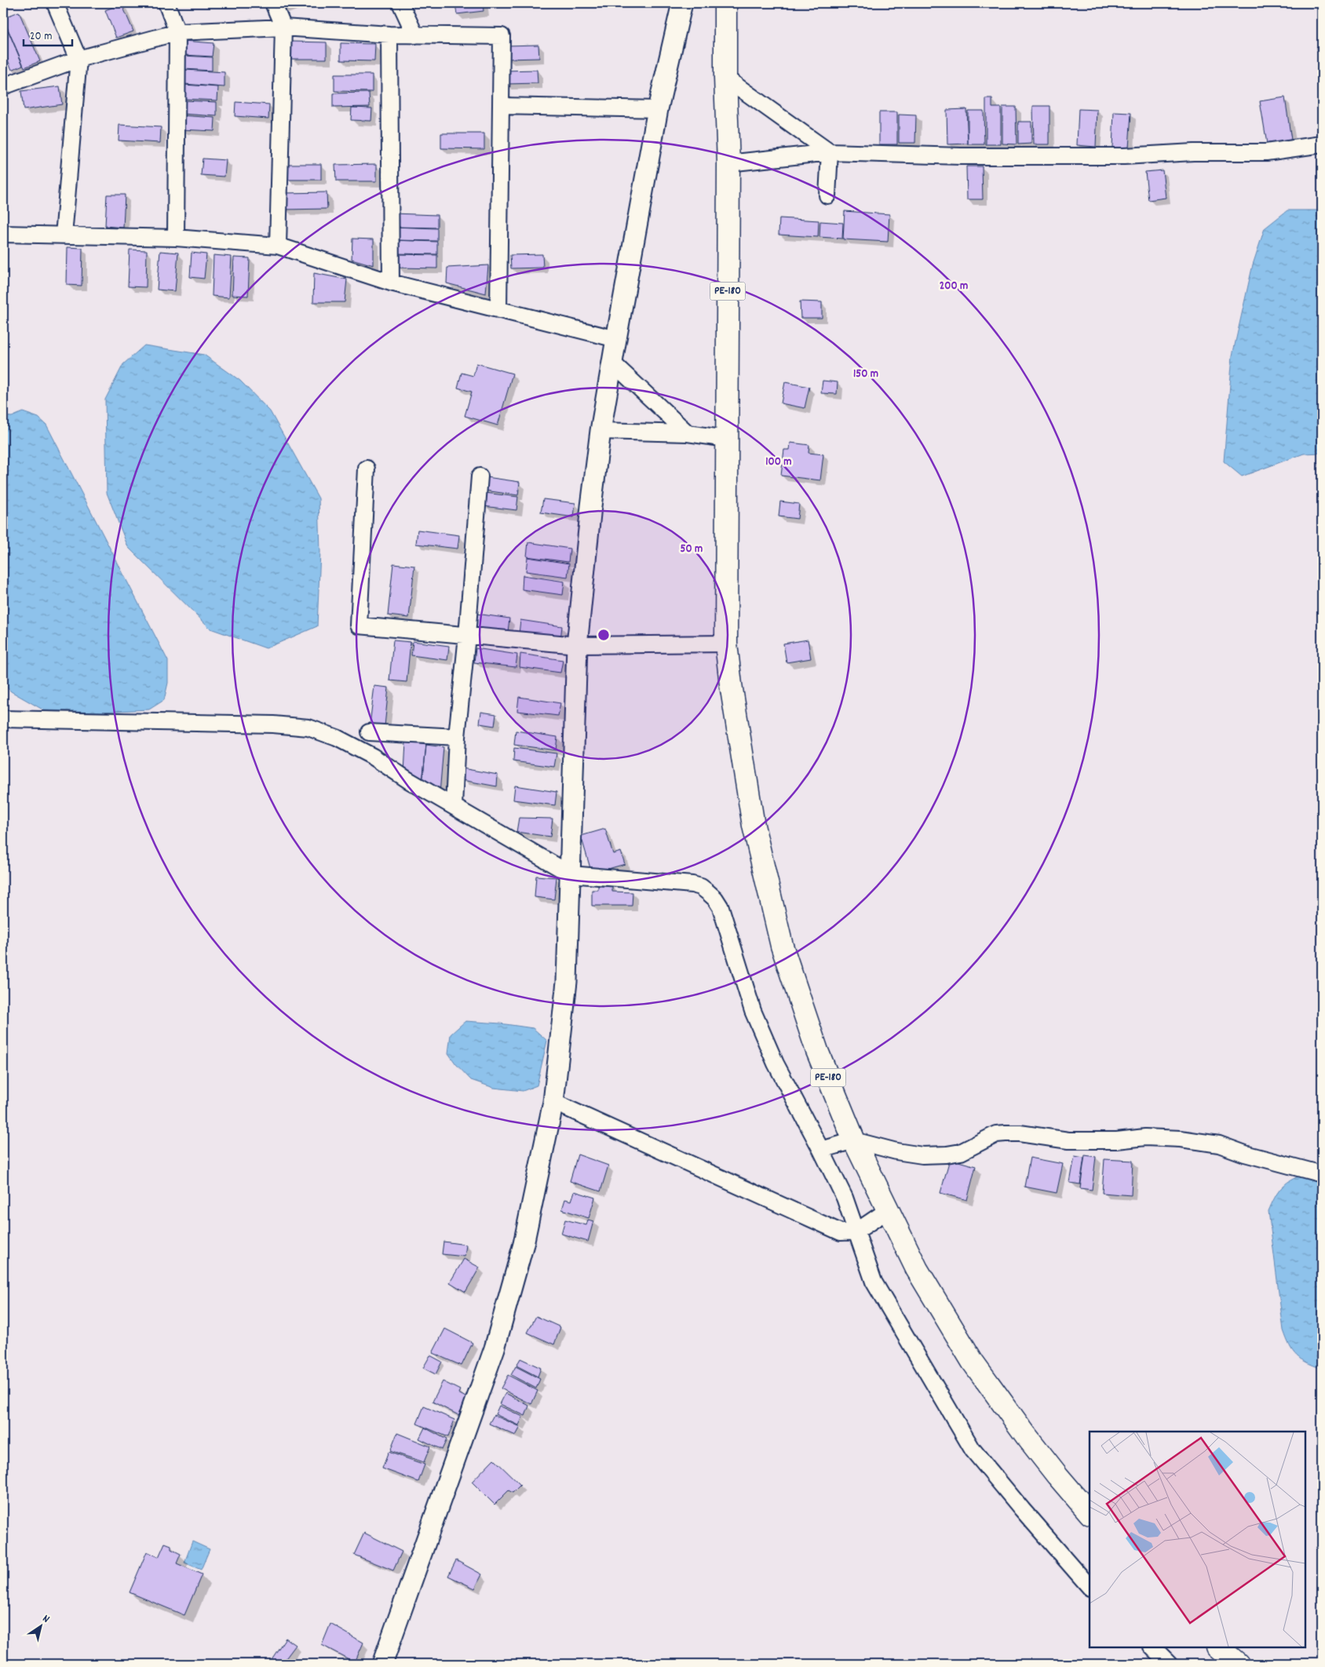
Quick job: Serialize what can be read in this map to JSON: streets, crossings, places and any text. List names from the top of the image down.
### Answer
{
  "streets": {
    "main road": ["PE-180"]
  },
  "scale_bar": "20 m",
  "north": "top right",
  "rings": [
    "200 m",
    "150 m",
    "100 m",
    "50 m"
  ]
}
